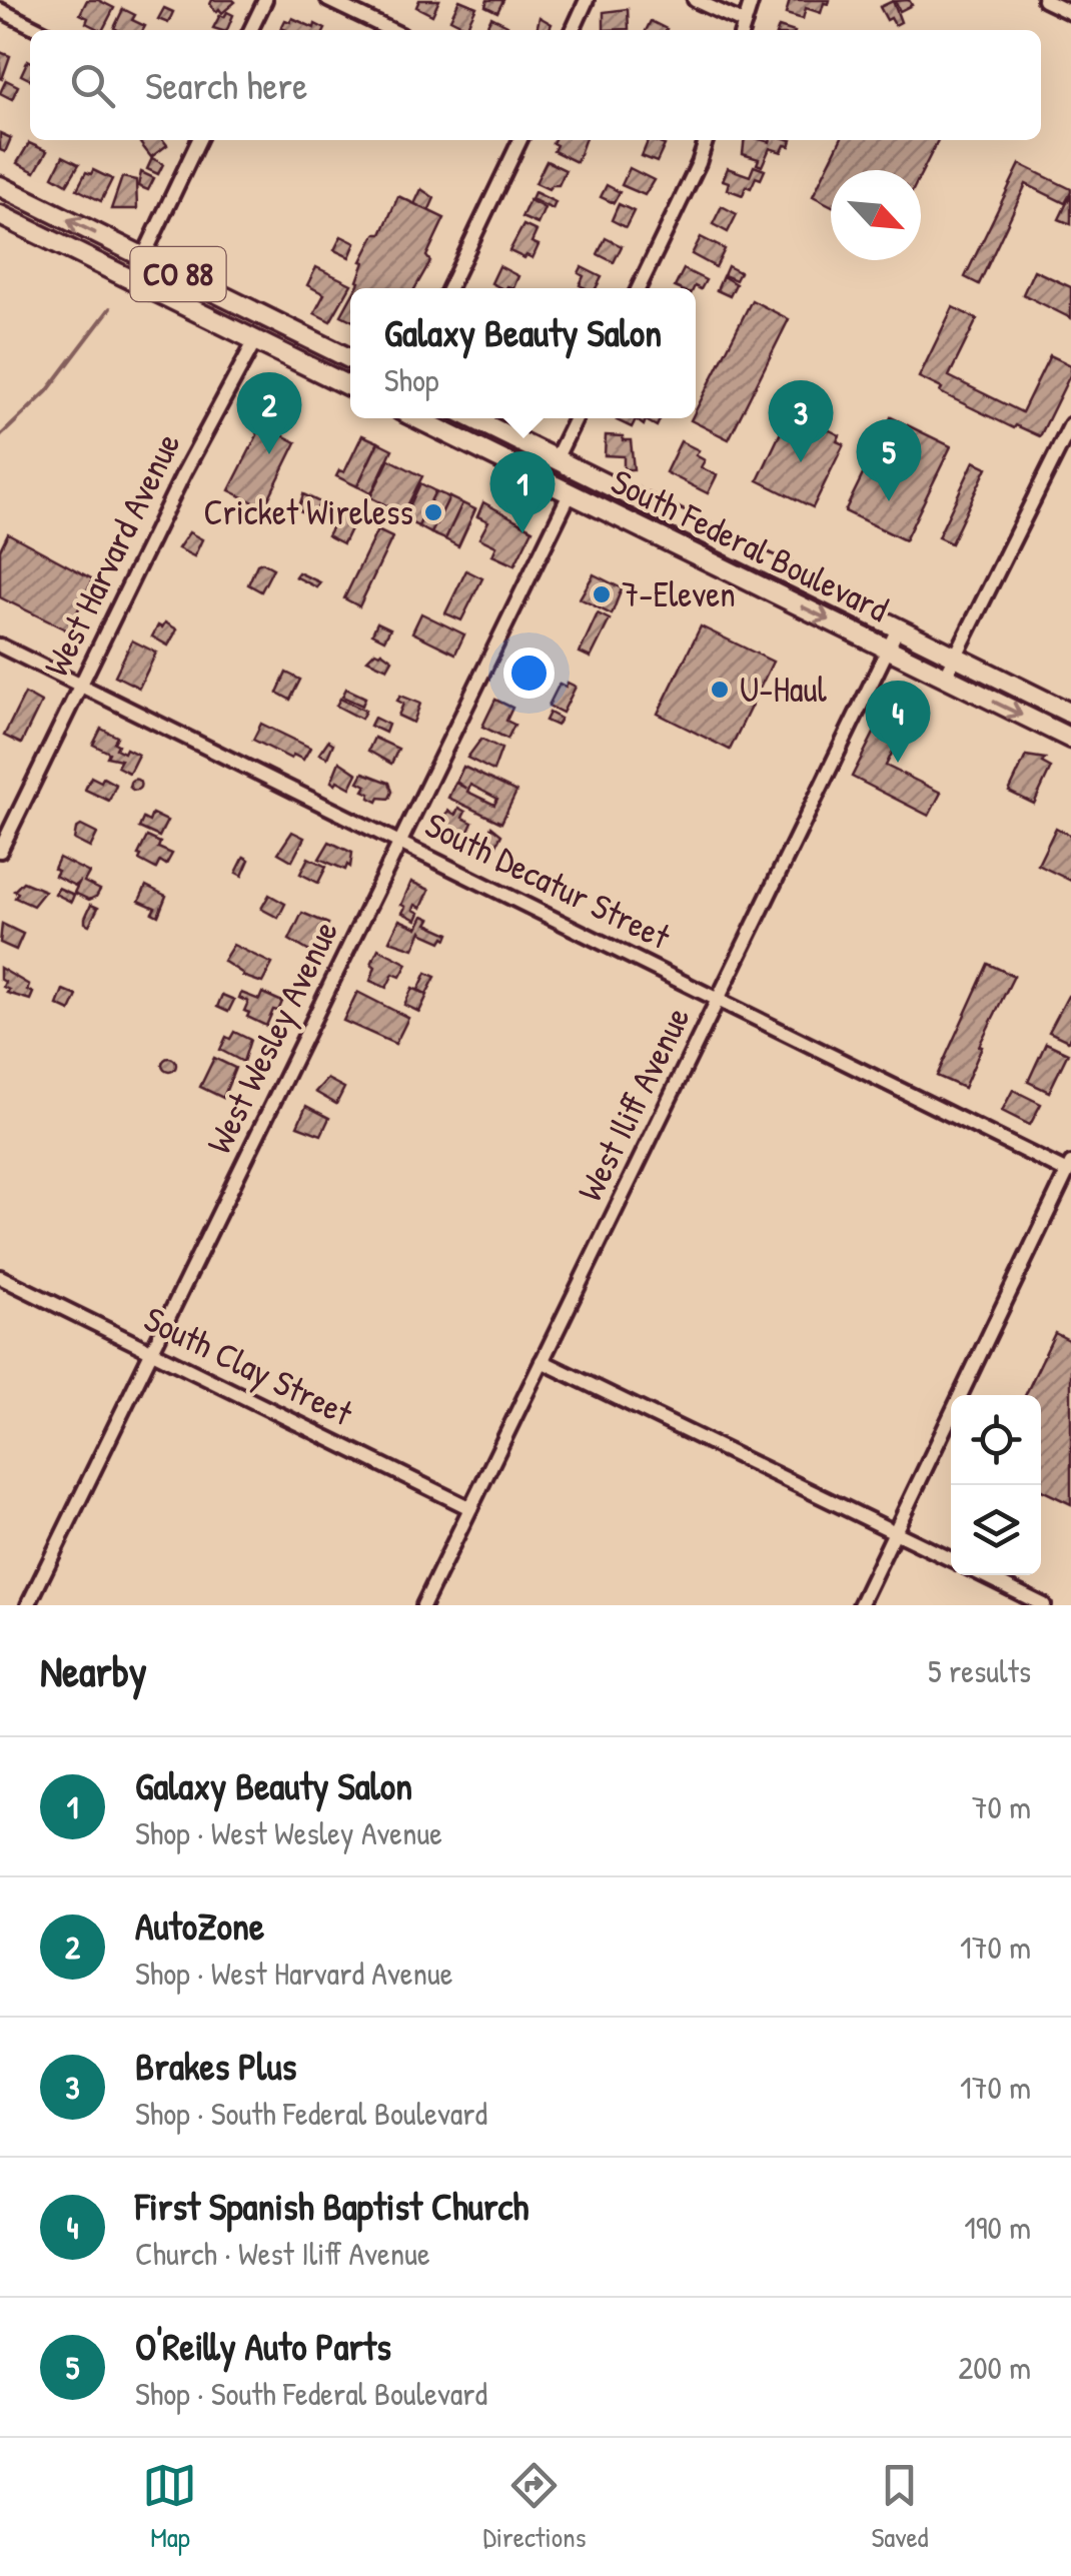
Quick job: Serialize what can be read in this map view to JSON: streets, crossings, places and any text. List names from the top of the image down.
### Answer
{
  "streets": {
    "main road": ["CO 88", "South Federal Boulevard"],
    "street": [
      "West Harvard Avenue",
      "South Decatur Street",
      "West Wesley Avenue",
      "West Iliff Avenue",
      "South Clay Street"
    ]
  },
  "crossings": [
    ["CO 88", "West Harvard Avenue"],
    ["South Federal Boulevard", "West Wesley Avenue"],
    ["South Federal Boulevard", "West Iliff Avenue"],
    ["West Harvard Avenue", "South Decatur Street"],
    ["South Decatur Street", "West Wesley Avenue"],
    ["South Decatur Street", "West Iliff Avenue"],
    ["West Wesley Avenue", "South Clay Street"],
    ["West Iliff Avenue", "South Clay Street"]
  ],
  "places": ["Cricket Wireless", "7-Eleven", "U-Haul"],
  "north": "bottom right",
  "page": {
    "search": "Search here",
    "popup": ["Galaxy Beauty Salon", "Shop"],
    "pins": [
      "2",
      "3",
      "5",
      "1",
      "4"
    ],
    "heading": ["Nearby", "5 results"],
    "list": [
      {
        "mark": "1",
        "name": "Galaxy Beauty Salon",
        "note": "Shop · West Wesley Avenue",
        "value": "70 m"
      },
      {
        "mark": "2",
        "name": "AutoZone",
        "note": "Shop · West Harvard Avenue",
        "value": "170 m"
      },
      {
        "mark": "3",
        "name": "Brakes Plus",
        "note": "Shop · South Federal Boulevard",
        "value": "170 m"
      },
      {
        "mark": "4",
        "name": "First Spanish Baptist Church",
        "note": "Church · West Iliff Avenue",
        "value": "190 m"
      },
      {
        "mark": "5",
        "name": "O'Reilly Auto Parts",
        "note": "Shop · South Federal Boulevard",
        "value": "200 m"
      }
    ],
    "nav": ["Map", "Directions", "Saved"]
  }
}
